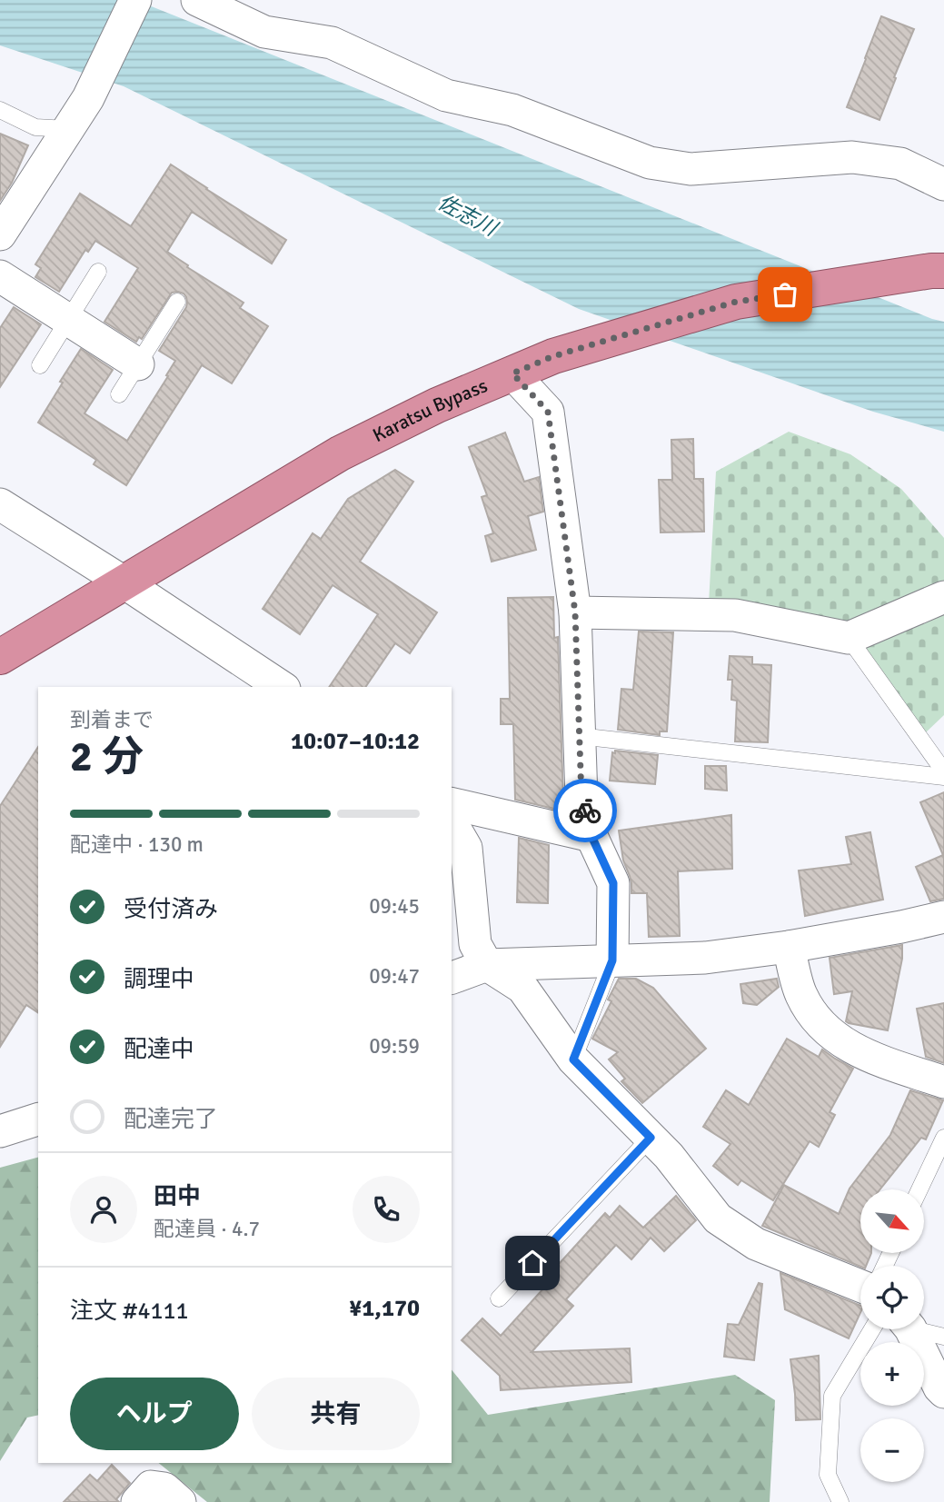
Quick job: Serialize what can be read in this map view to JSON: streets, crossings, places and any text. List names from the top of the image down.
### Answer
{
  "streets": {
    "highway": ["Karatsu Bypass"]
  },
  "water": ["佐志川"],
  "north": "bottom right",
  "page": {
    "heading": ["2 分", "到着まで", "10:07–10:12"],
    "panel": [
      "田中",
      "配達員 · 4.7",
      "注文 #4111",
      "¥1,170"
    ],
    "bar": "配達中 · 130 m",
    "list": [
      ["受付済み", "09:45"],
      ["調理中", "09:47"],
      ["配達中", "09:59"],
      "配達完了"
    ],
    "map_buttons": ["+", "−"],
    "buttons": ["ヘルプ", "共有"]
  }
}
